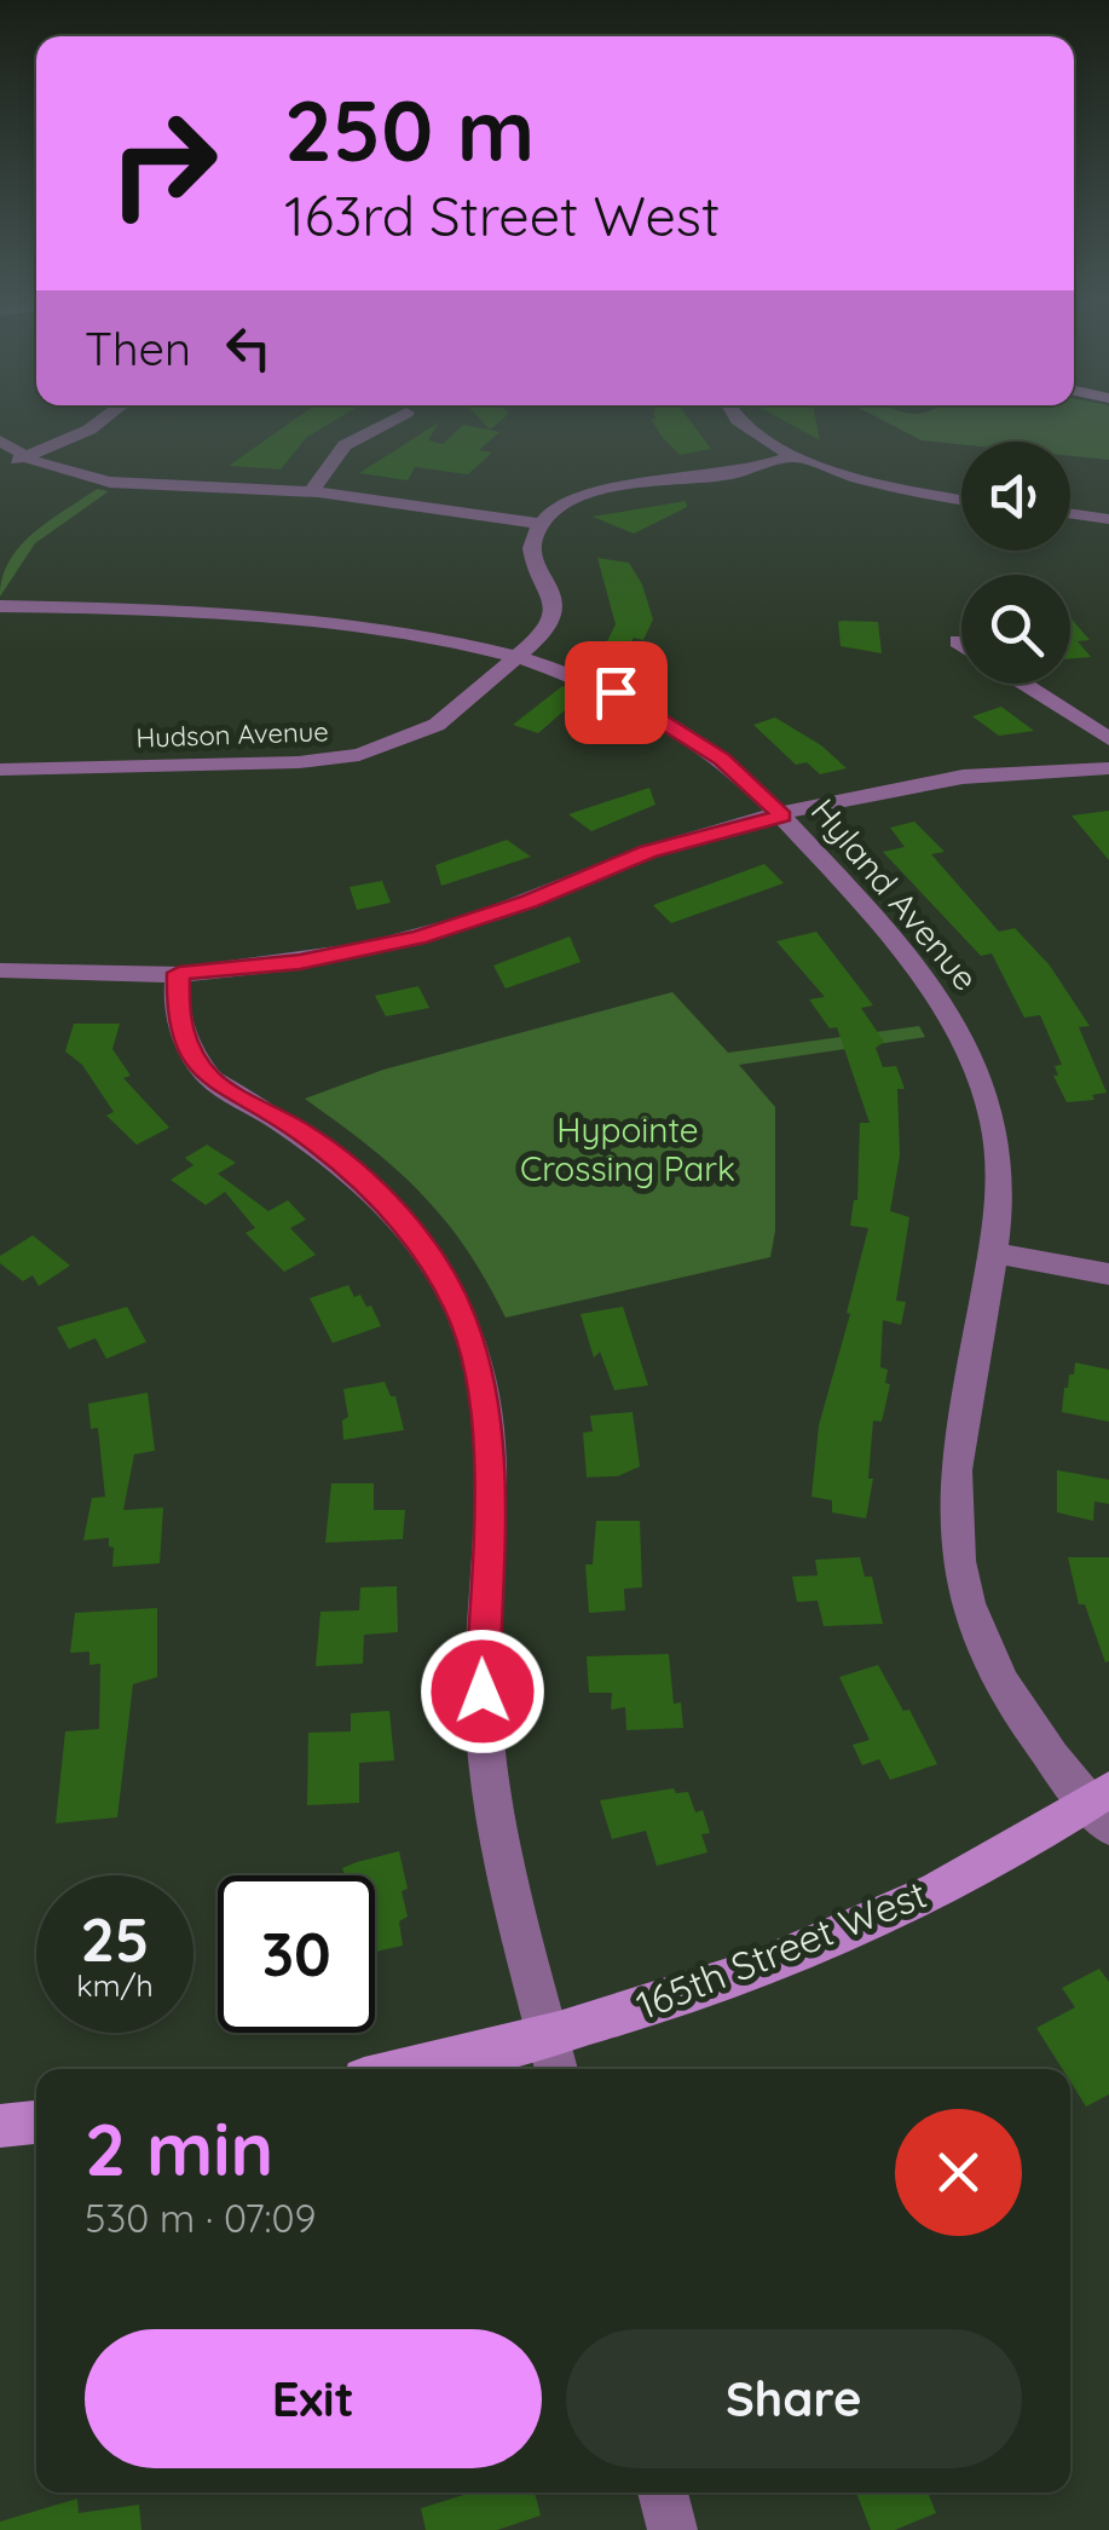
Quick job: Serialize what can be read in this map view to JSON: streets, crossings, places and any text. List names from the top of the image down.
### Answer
{
  "streets": {
    "street": ["Hudson Avenue", "Hyland Avenue", "165th Street West"]
  },
  "crossings": [
    ["Hudson Avenue", "Hyland Avenue"],
    ["Hyland Avenue", "165th Street West"]
  ],
  "parks": ["Hypointe Crossing Park"],
  "page": {
    "turn": ["250 m", "163rd Street West"],
    "then": "Then",
    "speed": "25 km/h",
    "limit": "30",
    "heading": ["2 min", "530 m · 07:09"],
    "buttons": ["Exit", "Share"]
  }
}
